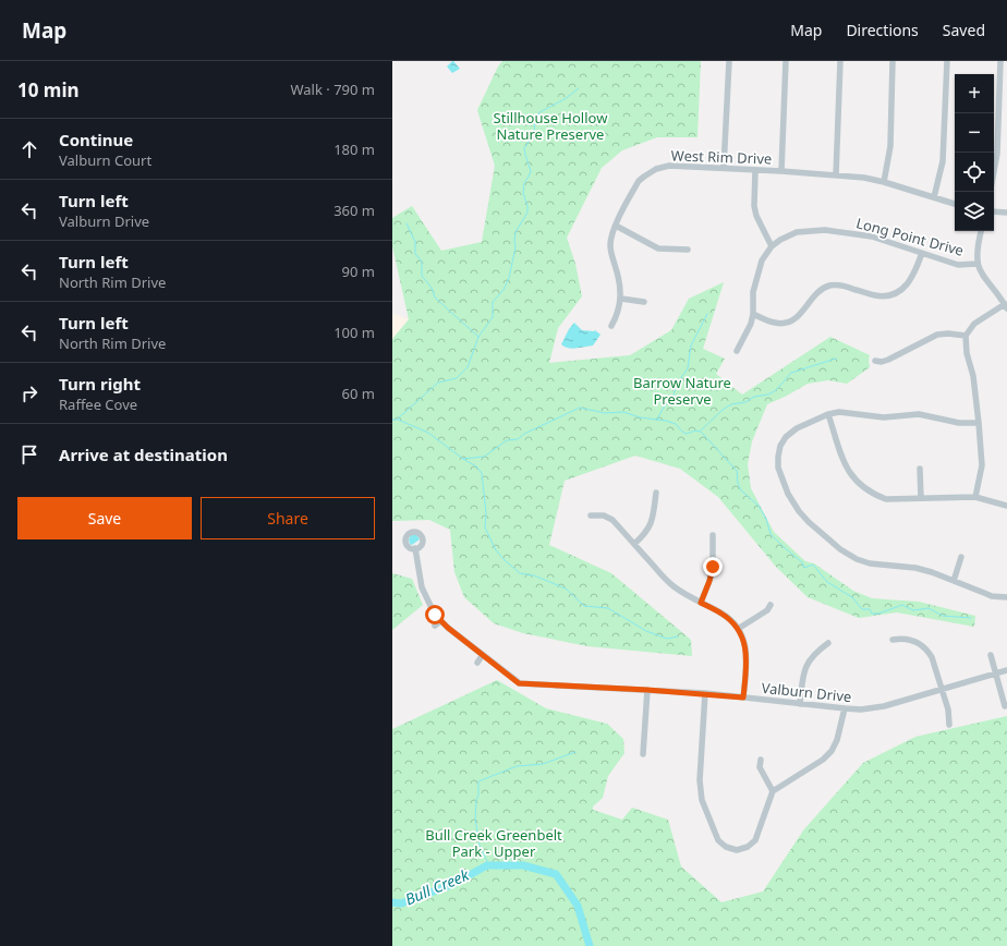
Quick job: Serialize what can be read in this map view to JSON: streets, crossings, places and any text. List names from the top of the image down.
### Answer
{
  "streets": {
    "street": ["West Rim Drive", "Long Point Drive", "Valburn Drive"]
  },
  "water": ["Bull Creek"],
  "parks": ["Stillhouse Hollow Nature Preserve", "Barrow Nature Preserve", "Bull Creek Greenbelt Park - Upper"],
  "page": {
    "header": "Map",
    "nav": ["Map", "Directions", "Saved"],
    "heading": ["10 min", "Walk · 790 m"],
    "map_buttons": ["+", "−"],
    "list": [
      ["Continue", "Valburn Court", "180 m"],
      ["Turn left", "Valburn Drive", "360 m"],
      ["Turn left", "North Rim Drive", "90 m"],
      ["Turn left", "North Rim Drive", "100 m"],
      ["Turn right", "Raffee Cove", "60 m"],
      "Arrive at destination"
    ],
    "buttons": ["Save", "Share"]
  }
}
